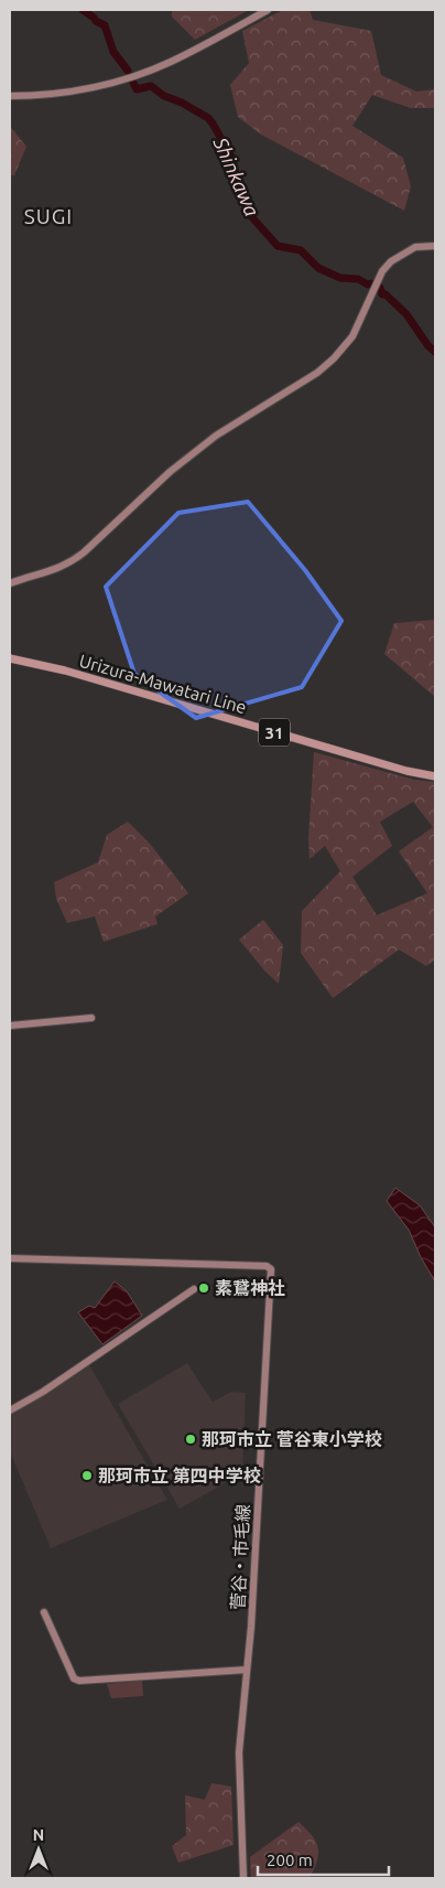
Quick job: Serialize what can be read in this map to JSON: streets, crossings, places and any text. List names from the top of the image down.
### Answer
{
  "streets": {
    "main road": ["Urizura-Mawatari Line", "31"],
    "street": ["菅谷・市毛線"]
  },
  "districts": ["SUGI"],
  "water": ["Shinkawa"],
  "places": ["素鵞神社", "那珂市立 菅谷東小学校", "那珂市立 第四中学校"],
  "scale_bar": "200 m",
  "north": "top"
}
